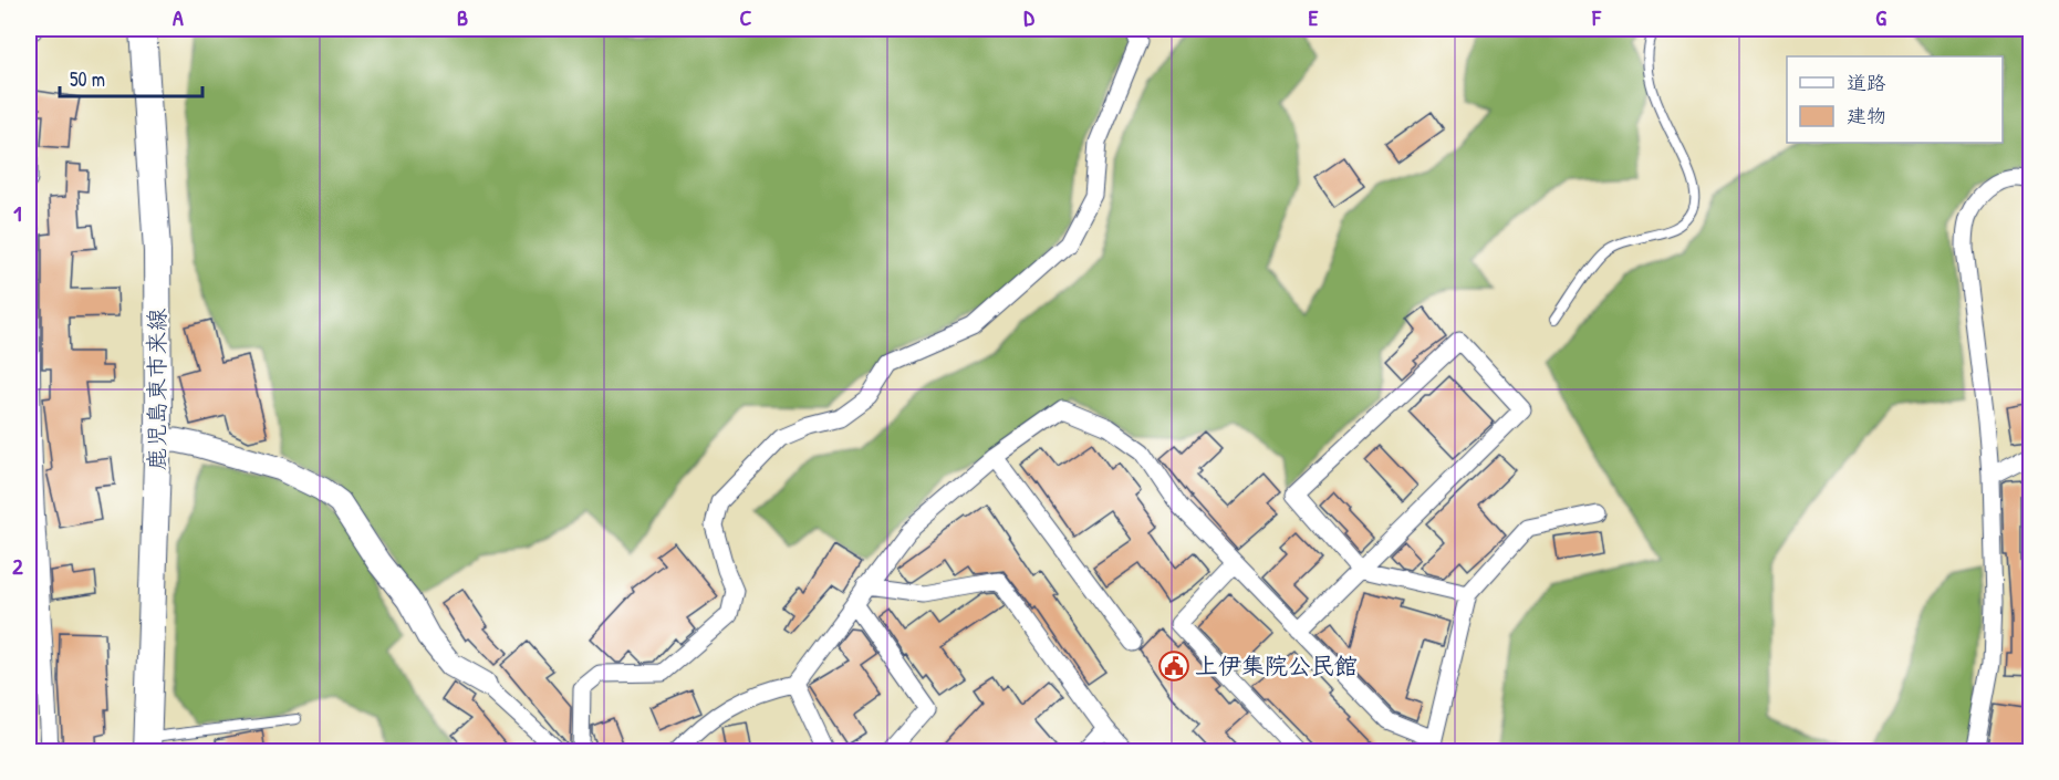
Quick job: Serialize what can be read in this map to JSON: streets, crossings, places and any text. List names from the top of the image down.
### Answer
{
  "streets": {
    "main road": ["鹿児島東市来線"]
  },
  "places": {
    "public building": ["上伊集院公民館"]
  },
  "legend": ["道路", "建物"],
  "scale_bar": "50 m",
  "grid": {
    "columns": [
      "A",
      "B",
      "C",
      "D",
      "E",
      "F",
      "G"
    ],
    "rows": ["1", "2"]
  }
}
